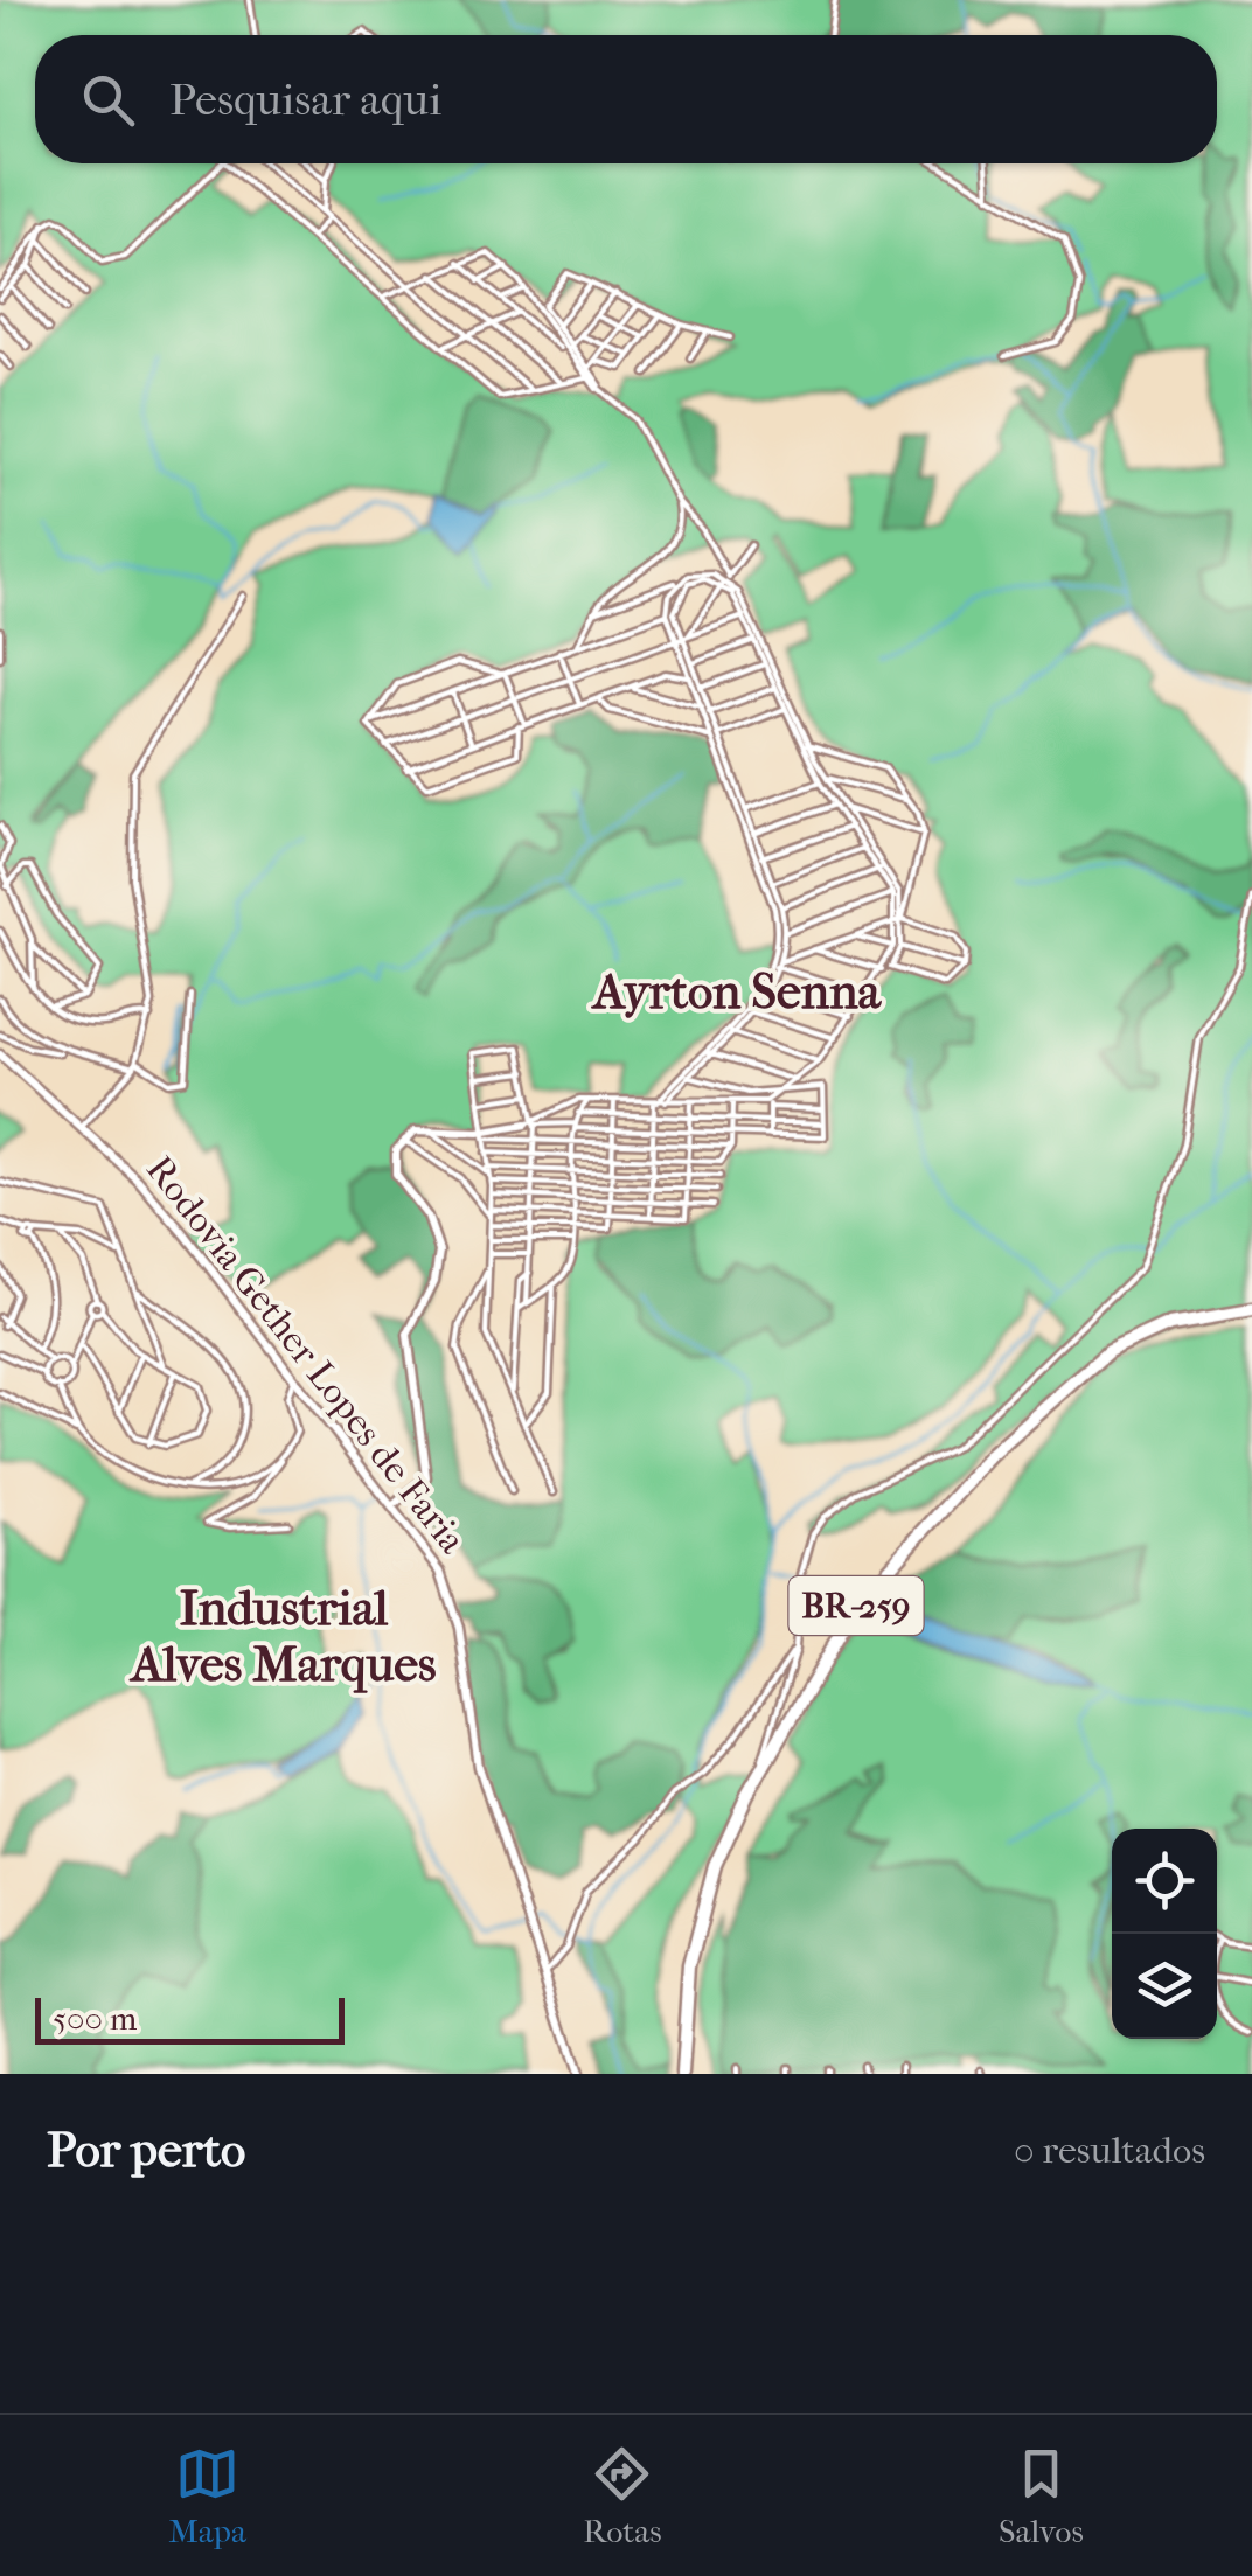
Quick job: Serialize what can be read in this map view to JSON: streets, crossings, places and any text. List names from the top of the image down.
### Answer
{
  "streets": {
    "highway": ["BR-259"],
    "street": ["Rodovia Gether Lopes de Faria"]
  },
  "districts": ["Ayrton Senna", "Industrial Alves Marques"],
  "scale_bar": "500 m",
  "page": {
    "search": "Pesquisar aqui",
    "scale": "500 m",
    "heading": ["Por perto", "0 resultados"],
    "nav": ["Mapa", "Rotas", "Salvos"]
  }
}
